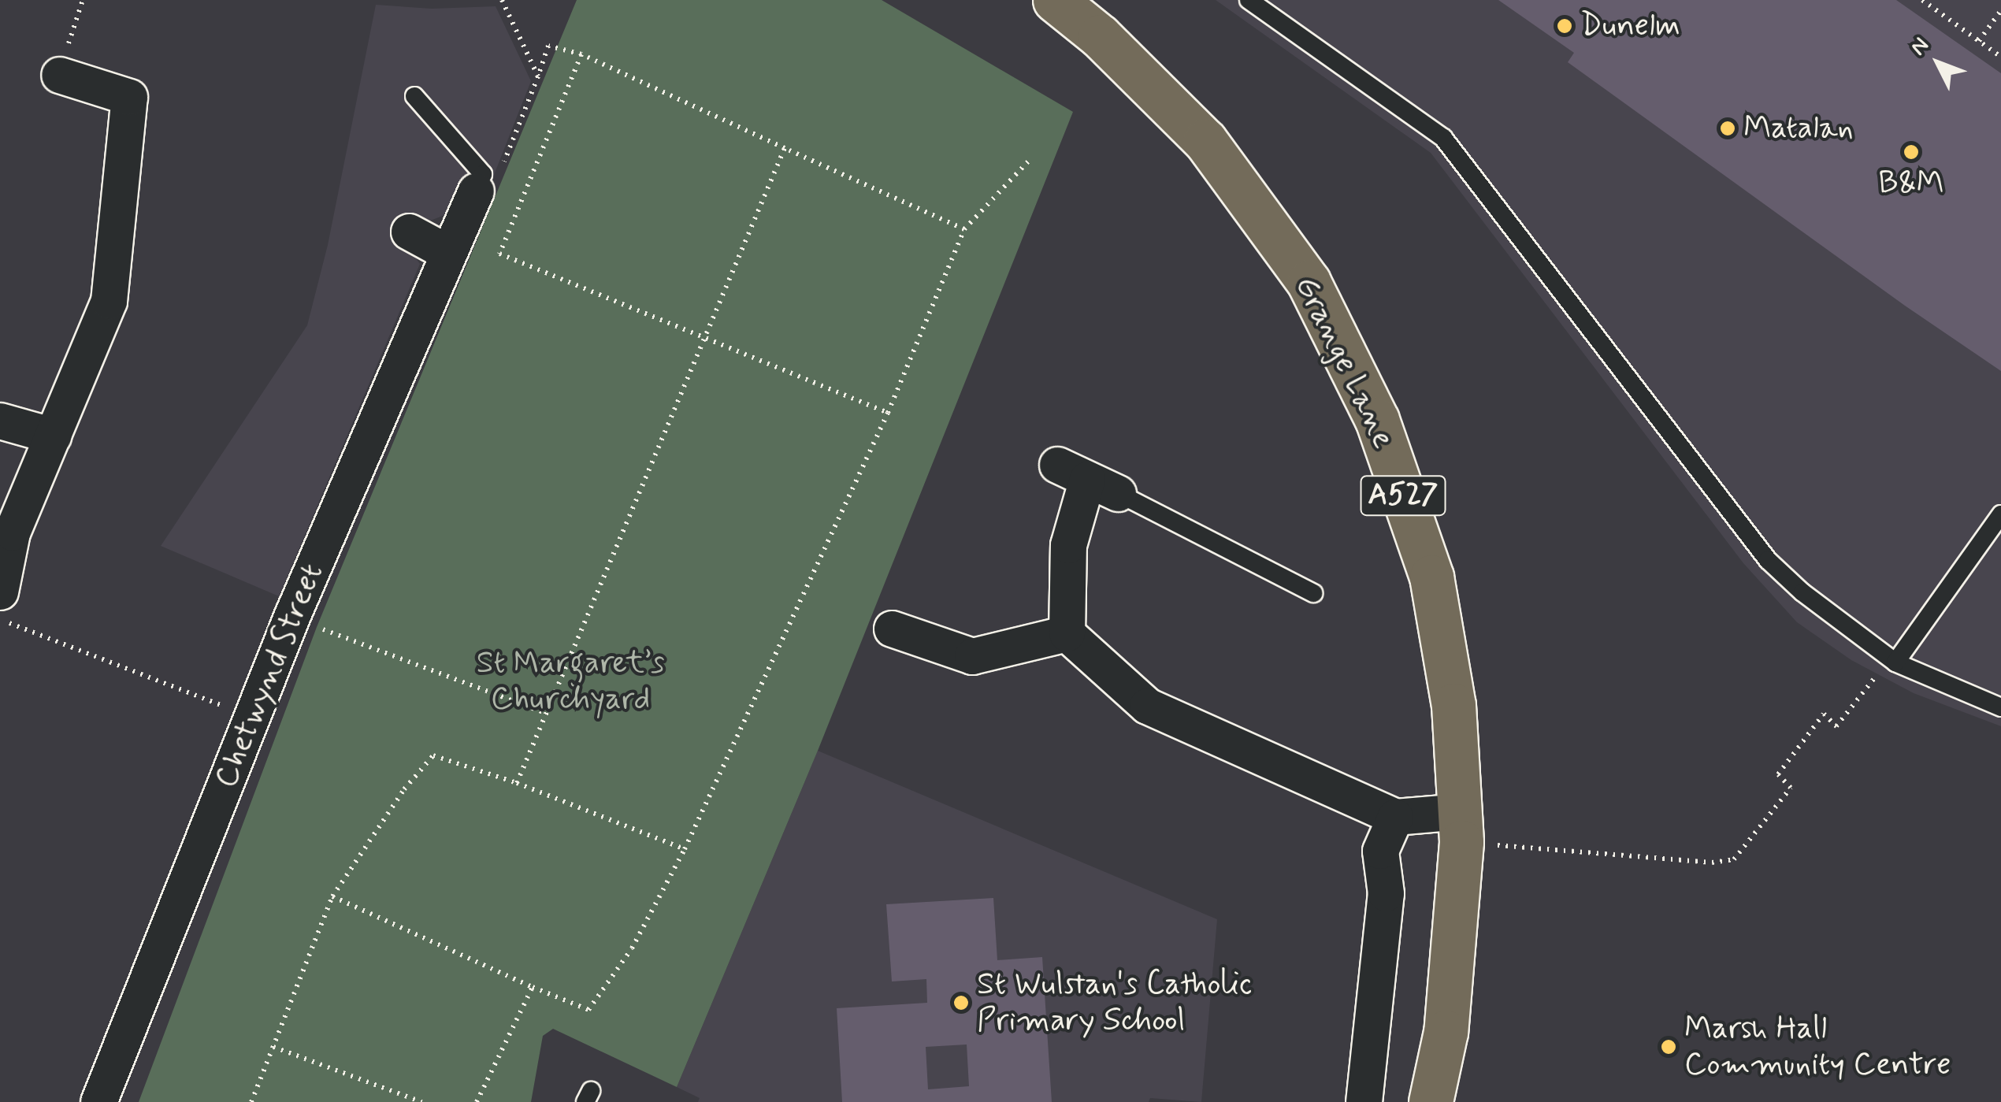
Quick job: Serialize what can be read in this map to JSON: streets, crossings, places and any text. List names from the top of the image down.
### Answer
{
  "streets": {
    "highway": ["Grange Lane", "A527"],
    "street": ["Chetwynd Street"]
  },
  "parks": ["St Margaret’s Churchyard"],
  "places": [
    "Dunelm",
    "Matalan",
    "B&M",
    "St Wulstan's Catholic Primary School",
    "Marsh Hall Community Centre"
  ],
  "north": "top left"
}
